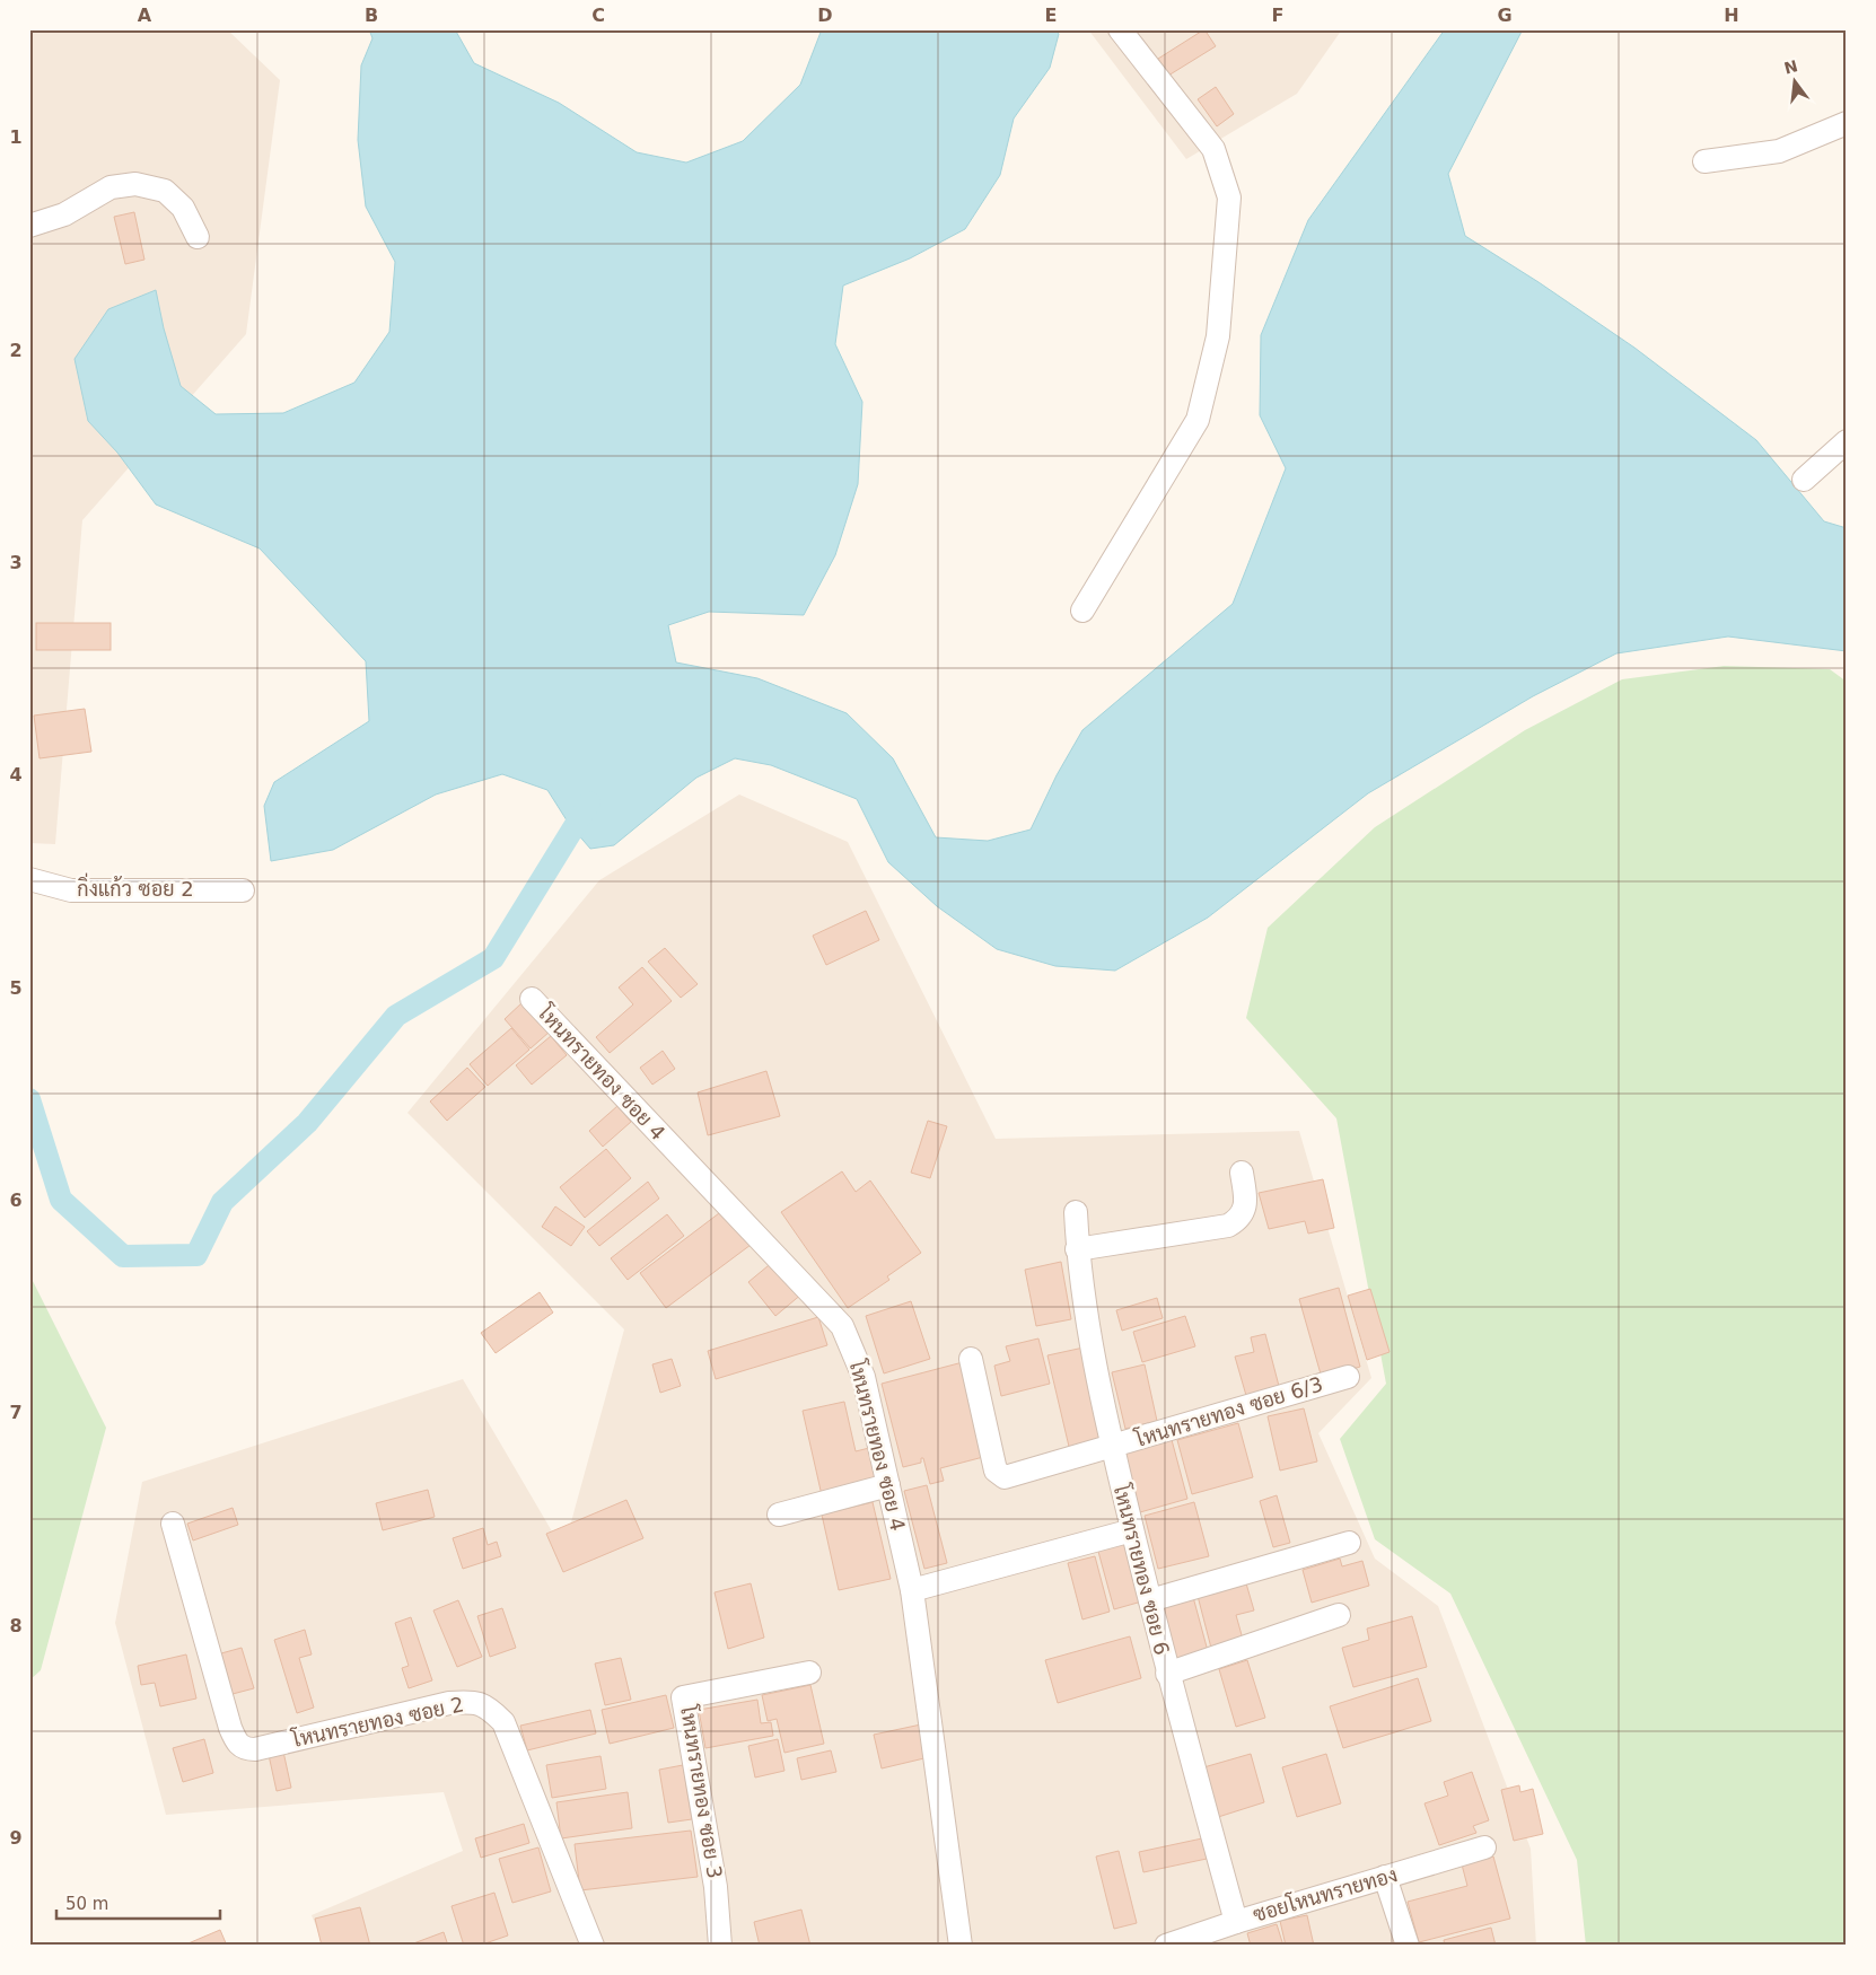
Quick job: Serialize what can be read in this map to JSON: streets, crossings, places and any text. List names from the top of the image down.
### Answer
{
  "streets": {
    "street": [
      "กิ่งแก้ว ซอย 2",
      "โหนทรายทอง ซอย 4",
      "โหนทรายทอง ซอย 6/3",
      "โหนทรายทอง ซอย 6",
      "โหนทรายทอง ซอย 2",
      "โหนทรายทอง ซอย 3",
      "ซอยโหนทรายทอง"
    ]
  },
  "crossings": [
    ["โหนทรายทอง ซอย 6/3", "โหนทรายทอง ซอย 6"],
    ["โหนทรายทอง ซอย 6", "ซอยโหนทรายทอง"]
  ],
  "scale_bar": "50 m",
  "north": "top",
  "grid": {
    "columns": [
      "A",
      "B",
      "C",
      "D",
      "E",
      "F",
      "G",
      "H"
    ],
    "rows": [
      "1",
      "2",
      "3",
      "4",
      "5",
      "6",
      "7",
      "8",
      "9"
    ]
  }
}
